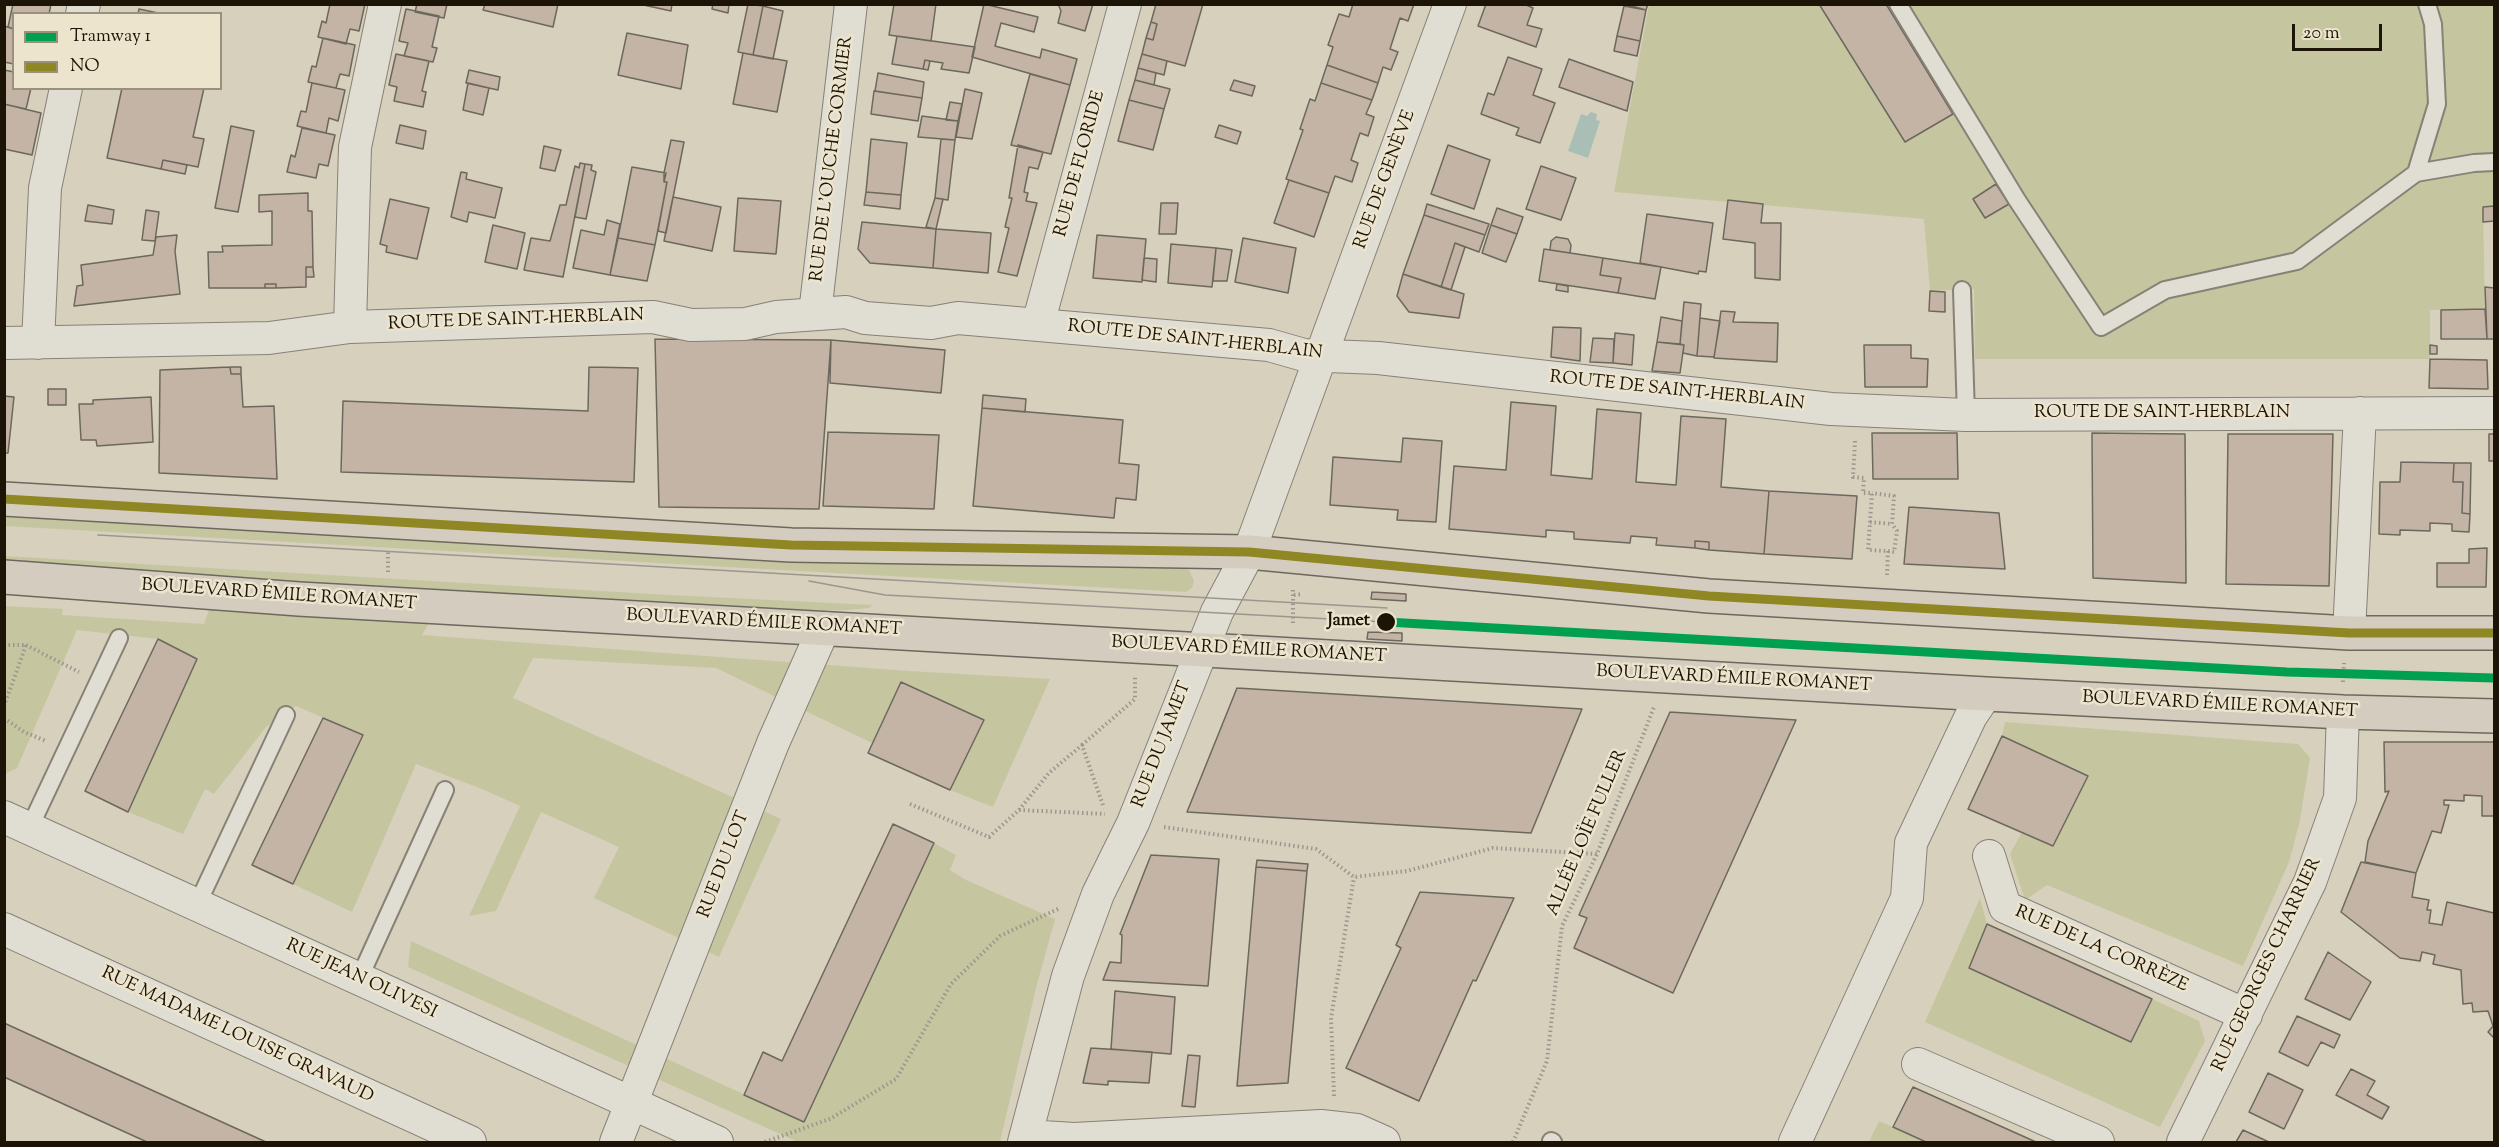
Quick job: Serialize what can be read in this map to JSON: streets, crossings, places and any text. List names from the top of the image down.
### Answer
{
  "streets": {
    "main road": ["BOULEVARD ÉMILE ROMANET"],
    "street": [
      "RUE DE L'OUCHE CORMIER",
      "RUE DE FLORIDE",
      "RUE DE GENÈVE",
      "ROUTE DE SAINT-HERBLAIN",
      "RUE DU JAMET",
      "RUE DU LOT",
      "RUE DE LA CORRÈZE",
      "RUE GEORGES CHARRIER",
      "RUE JEAN OLIVESI",
      "RUE MADAME LOUISE GRAVAUD"
    ],
    "path": ["ALLÉE LOÏE FULLER"]
  },
  "crossings": [
    ["RUE DE L'OUCHE CORMIER", "ROUTE DE SAINT-HERBLAIN"],
    ["RUE DE FLORIDE", "ROUTE DE SAINT-HERBLAIN"],
    ["RUE DE GENÈVE", "ROUTE DE SAINT-HERBLAIN"],
    ["RUE DE GENÈVE", "RUE DU JAMET"],
    ["ROUTE DE SAINT-HERBLAIN", "RUE DU JAMET"],
    ["BOULEVARD ÉMILE ROMANET", "RUE DU JAMET"],
    ["BOULEVARD ÉMILE ROMANET", "ALLÉE LOÏE FULLER"],
    ["BOULEVARD ÉMILE ROMANET", "RUE DU LOT"],
    ["BOULEVARD ÉMILE ROMANET", "RUE GEORGES CHARRIER"],
    ["RUE DU LOT", "RUE JEAN OLIVESI"],
    ["RUE DE LA CORRÈZE", "RUE GEORGES CHARRIER"]
  ],
  "places": ["Jamet"],
  "lines": ["transit line NO", "tram line 1"],
  "legend": ["Tramway 1", "NO"],
  "scale_bar": "20 m"
}
